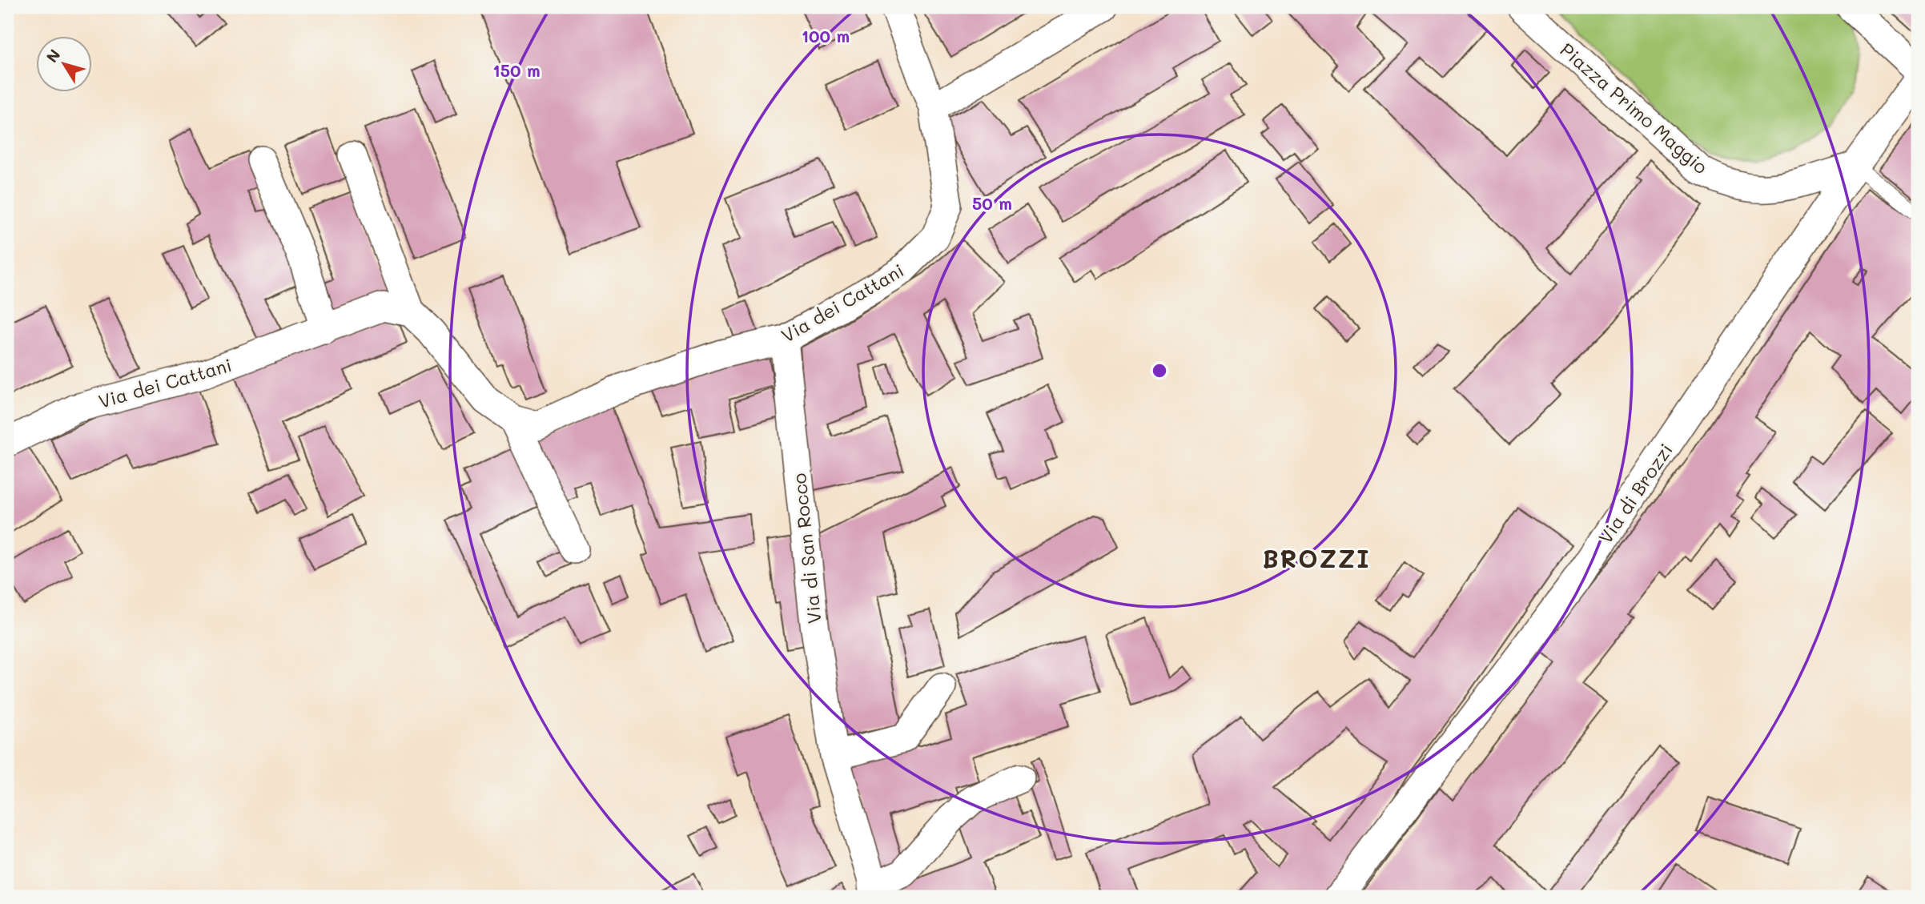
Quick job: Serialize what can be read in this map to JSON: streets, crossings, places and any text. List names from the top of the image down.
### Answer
{
  "streets": {
    "street": [
      "Piazza Primo Maggio",
      "Via dei Cattani",
      "Via di Brozzi",
      "Via di San Rocco"
    ]
  },
  "crossings": [
    ["Piazza Primo Maggio", "Via di Brozzi"],
    ["Via dei Cattani", "Via di San Rocco"]
  ],
  "districts": ["BROZZI"],
  "north": "top left",
  "rings": ["100 m", "150 m", "50 m"]
}
